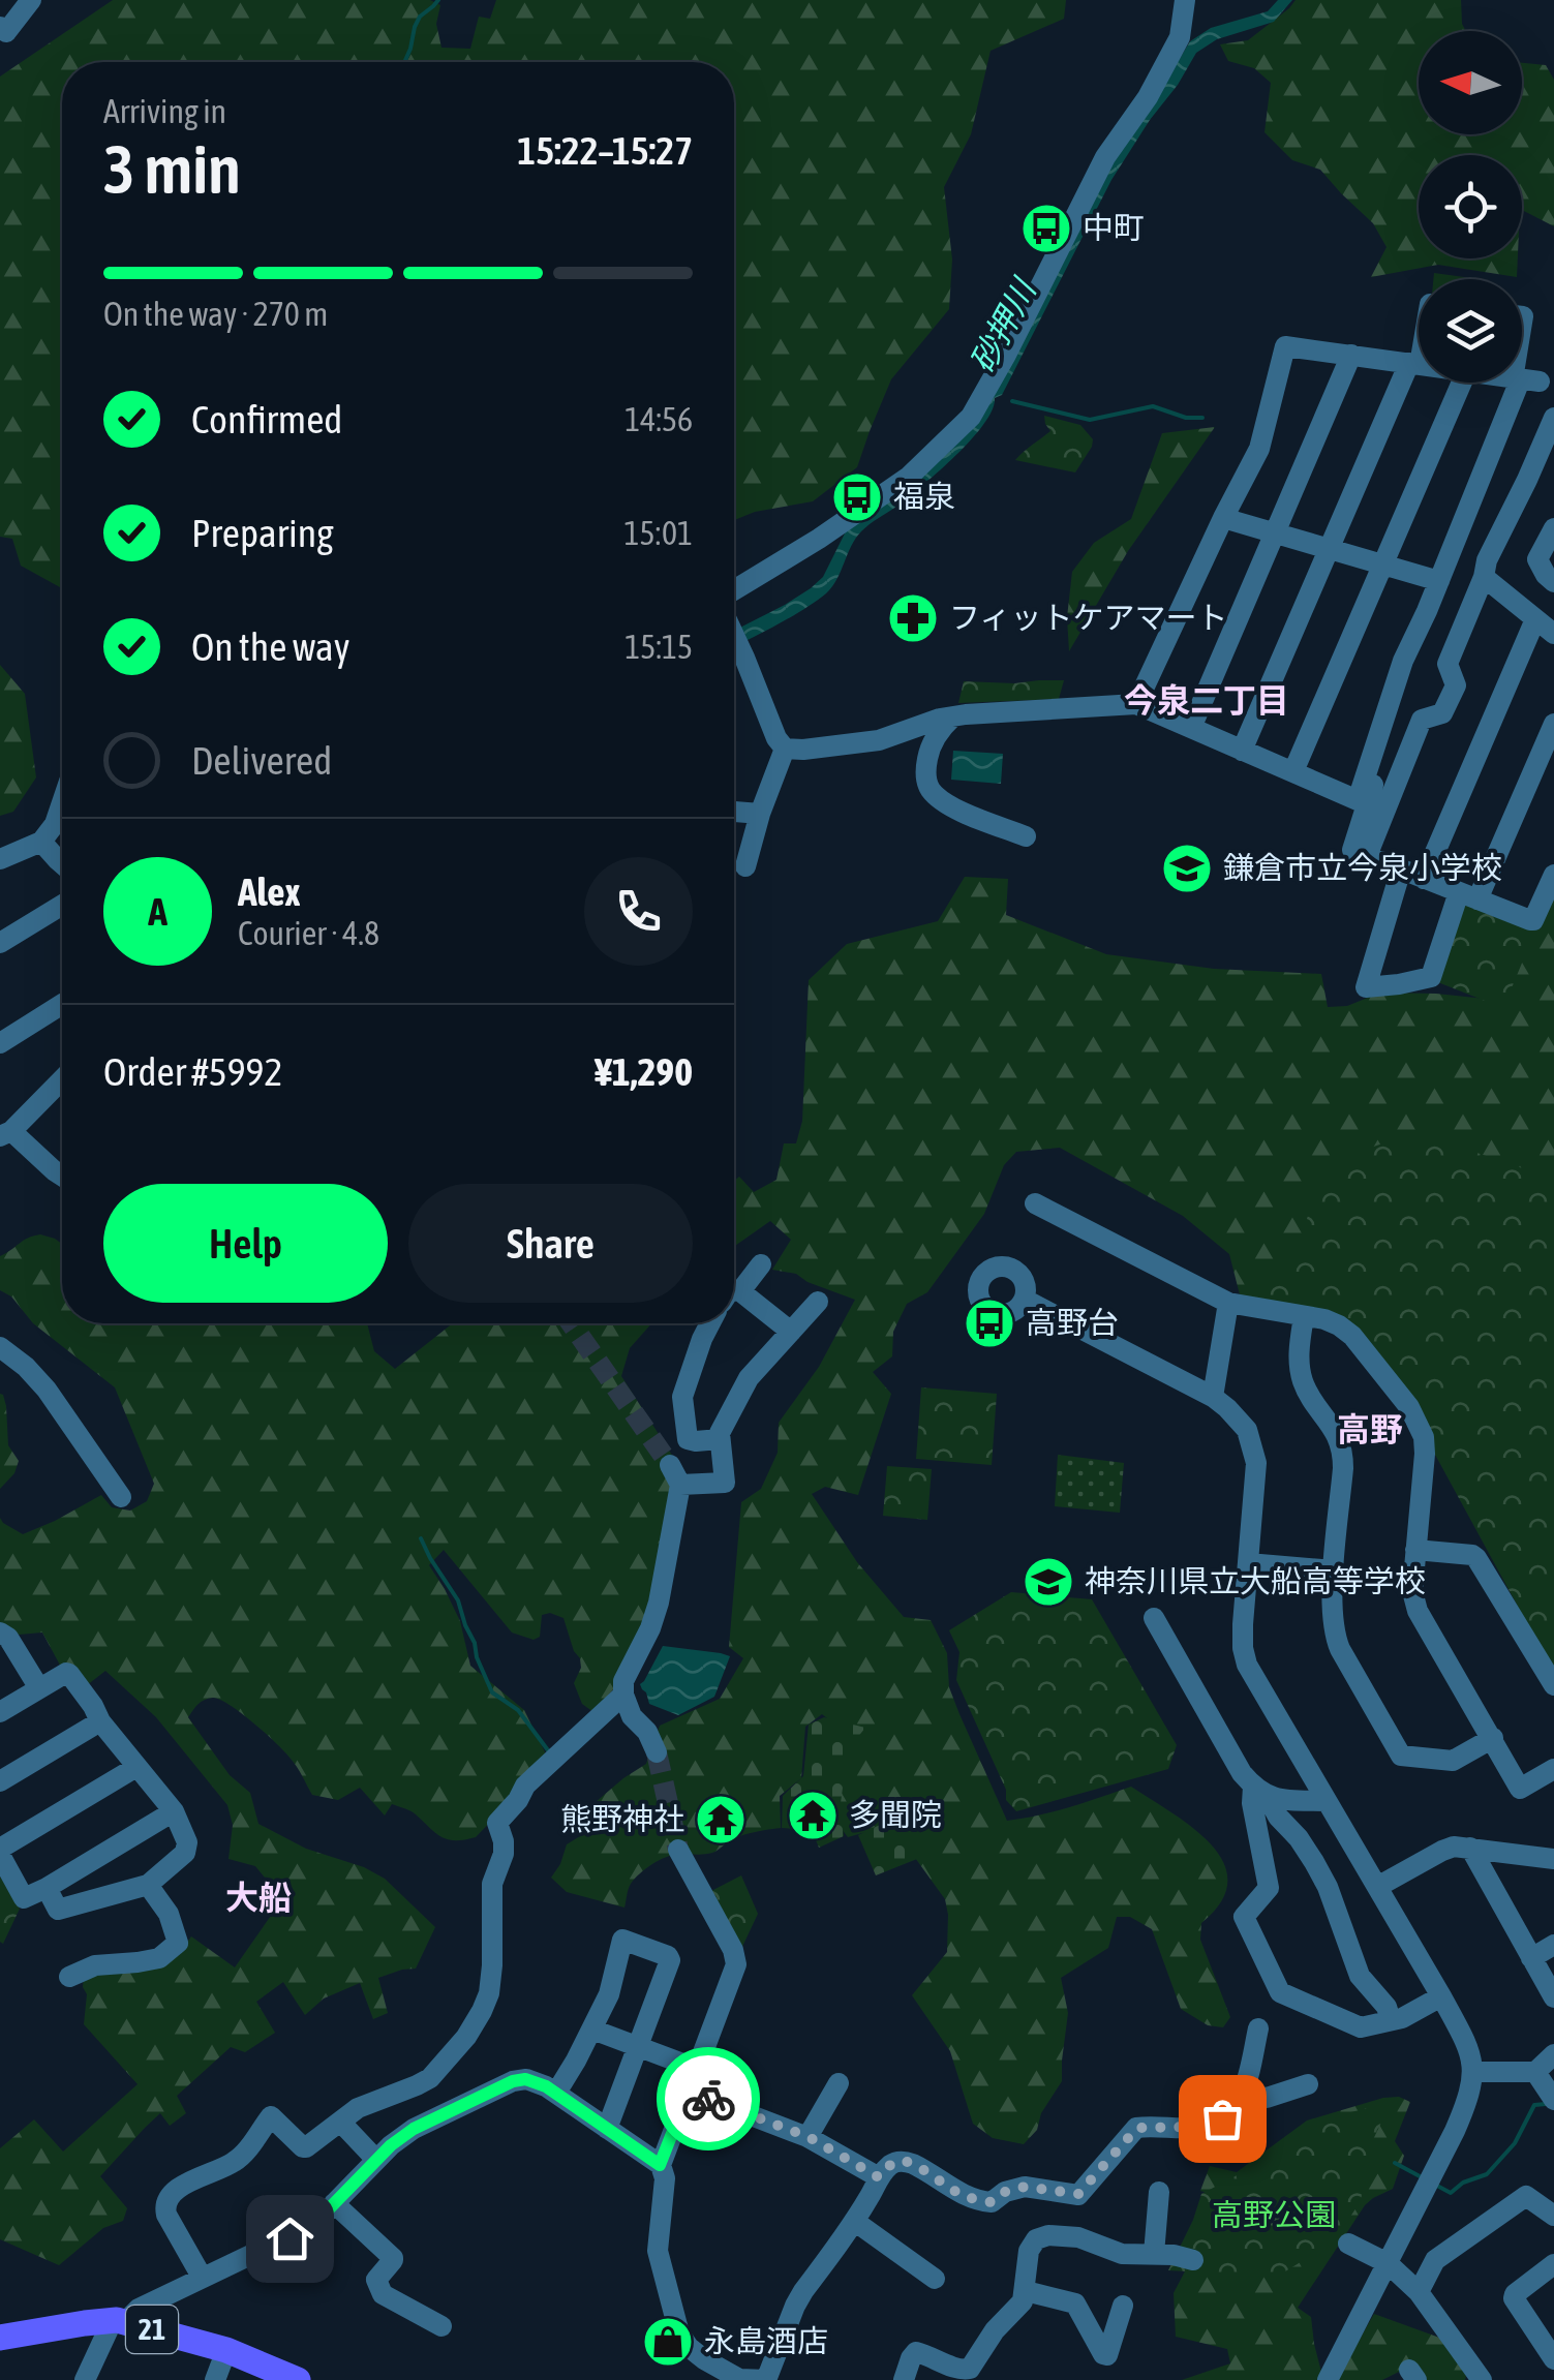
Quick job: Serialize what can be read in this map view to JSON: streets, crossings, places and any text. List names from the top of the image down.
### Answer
{
  "streets": {
    "main road": ["21"]
  },
  "districts": ["今泉二丁目", "高野", "大船"],
  "water": ["砂押川"],
  "parks": ["高野公園"],
  "places": {
    "bus stop": ["中町", "福泉", "高野台"],
    "pharmacy": ["フィットケアマート"],
    "school or university": ["鎌倉市立今泉小学校", "神奈川県立大船高等学校"],
    "temple": ["多聞院", "熊野神社"],
    "shop": ["永島酒店"]
  },
  "north": "left",
  "page": {
    "heading": ["3 min", "Arriving in", "15:22–15:27"],
    "panel": [
      "Alex",
      "Courier · 4.8",
      "Order #5992",
      "¥1,290"
    ],
    "bar": "On the way · 270 m",
    "list": [
      ["Confirmed", "14:56"],
      ["Preparing", "15:01"],
      ["On the way", "15:15"],
      "Delivered"
    ],
    "round": "A",
    "buttons": ["Help", "Share"]
  }
}
